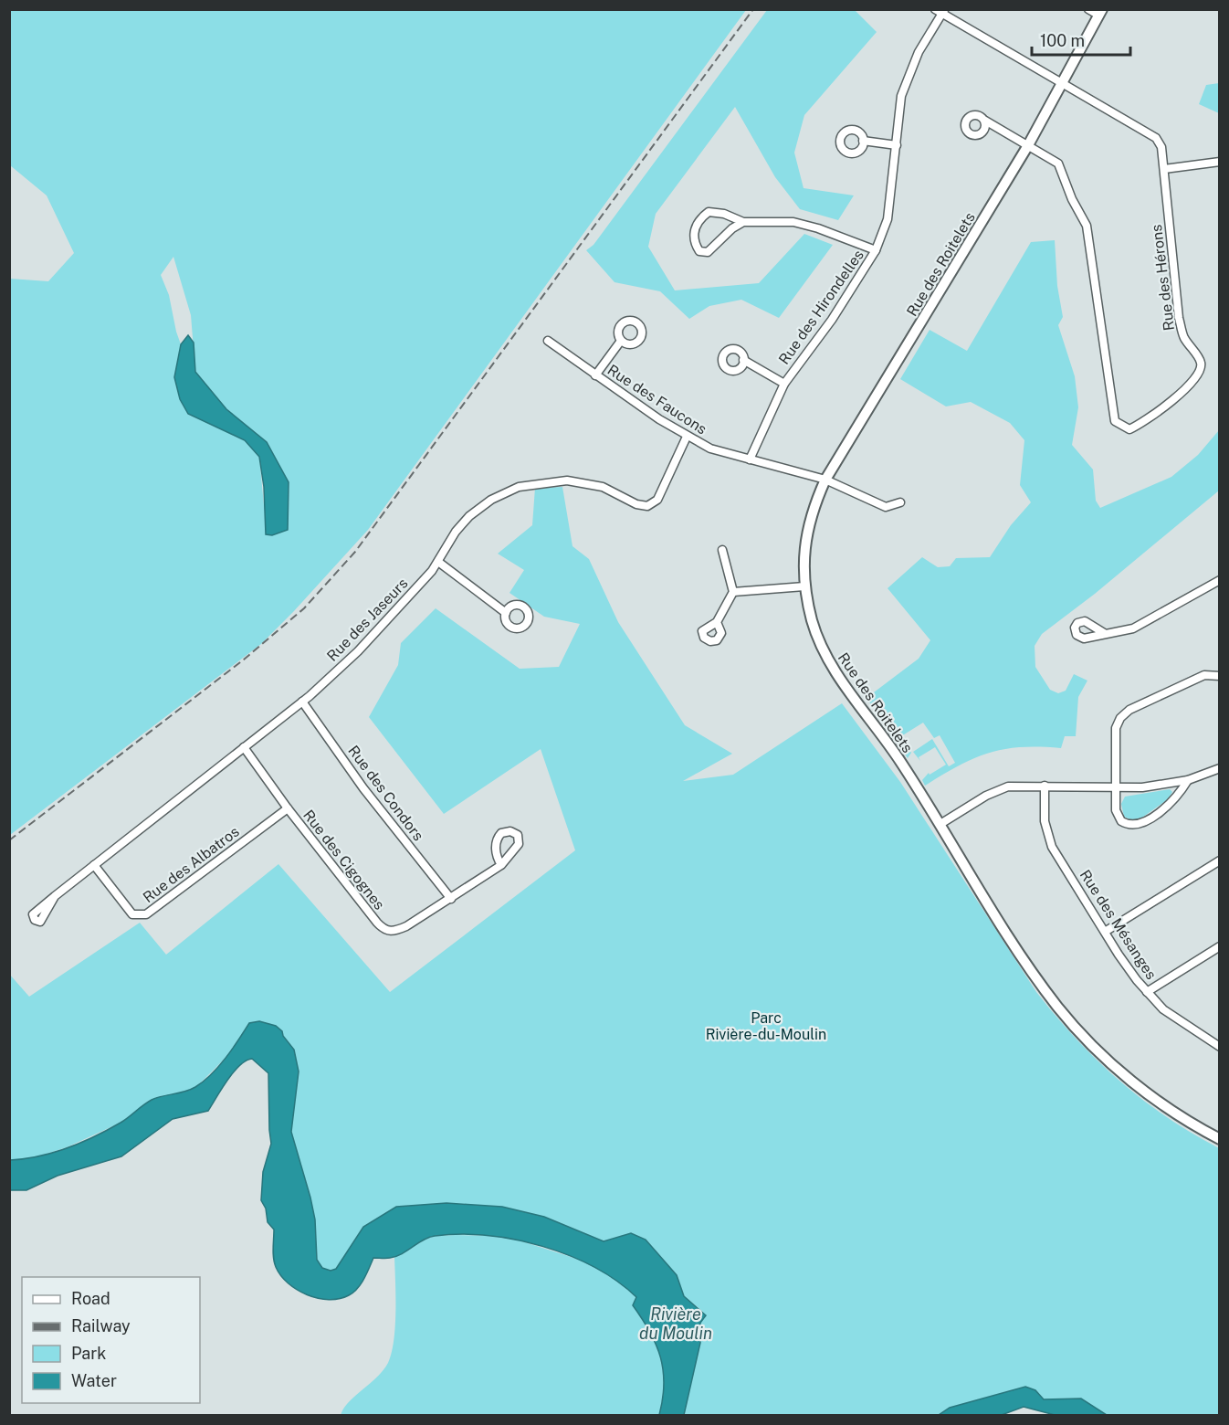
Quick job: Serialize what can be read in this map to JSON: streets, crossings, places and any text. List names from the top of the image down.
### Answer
{
  "streets": {
    "street": [
      "Rue des Roitelets",
      "Rue des Hérons",
      "Rue des Hirondelles",
      "Rue des Faucons",
      "Rue des Jaseurs",
      "Rue des Condors",
      "Rue des Cigognes",
      "Rue des Albatros",
      "Rue des Mésanges"
    ]
  },
  "crossings": [
    ["Rue des Roitelets", "Rue des Hérons"],
    ["Rue des Roitelets", "Rue des Faucons"],
    ["Rue des Hérons", "Rue des Hirondelles"],
    ["Rue des Hirondelles", "Rue des Faucons"],
    ["Rue des Faucons", "Rue des Jaseurs"],
    ["Rue des Jaseurs", "Rue des Condors"],
    ["Rue des Jaseurs", "Rue des Cigognes"],
    ["Rue des Jaseurs", "Rue des Albatros"],
    ["Rue des Condors", "Rue des Cigognes"],
    ["Rue des Cigognes", "Rue des Albatros"]
  ],
  "water": ["Rivière du Moulin"],
  "parks": ["Parc Rivière-du-Moulin"],
  "legend": [
    "Road",
    "Railway",
    "Park",
    "Water"
  ],
  "scale_bar": "100 m"
}
